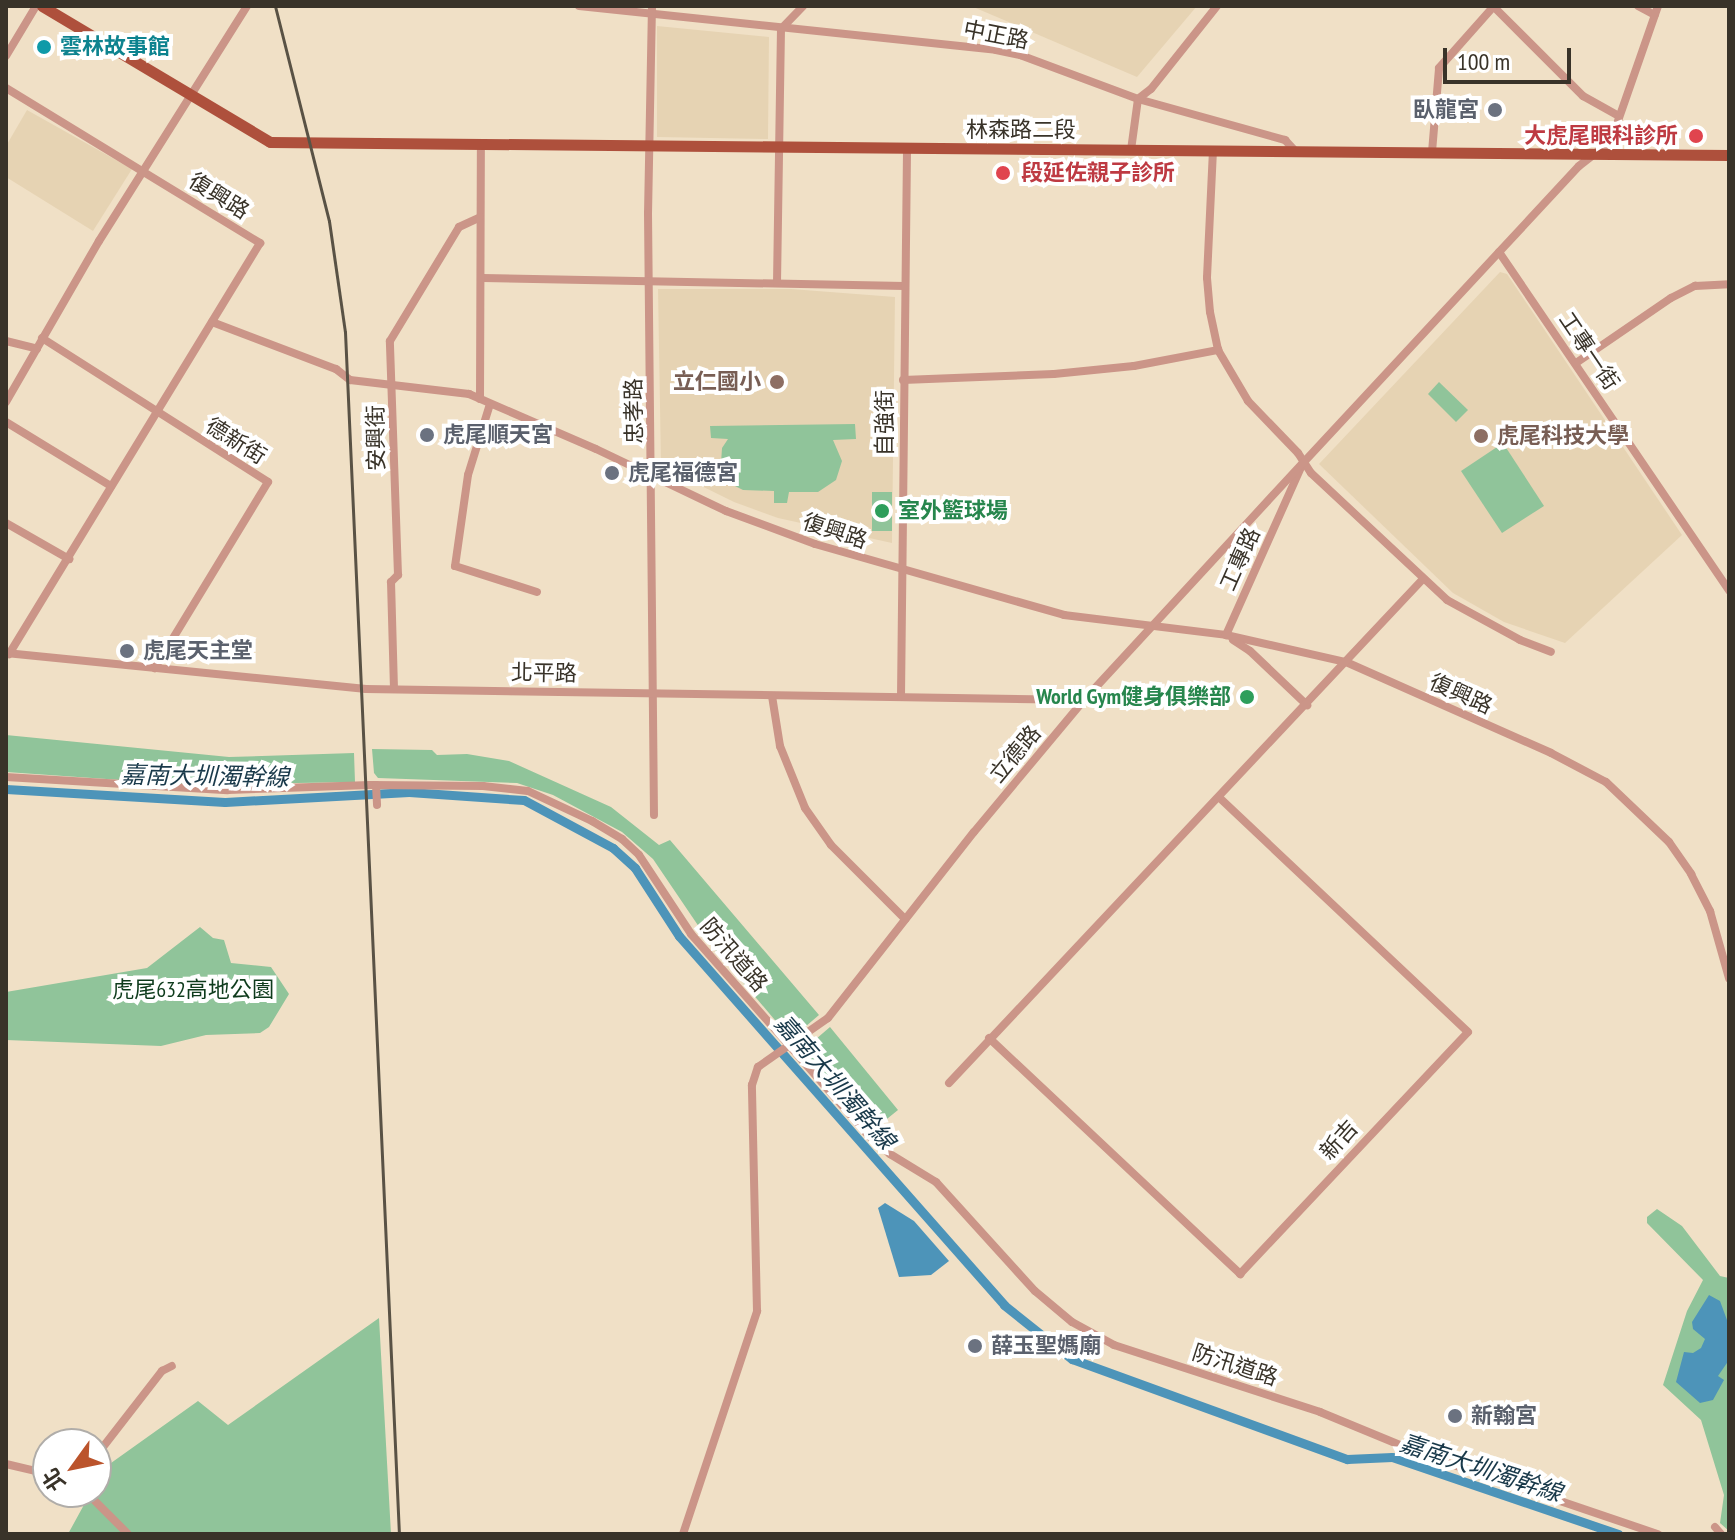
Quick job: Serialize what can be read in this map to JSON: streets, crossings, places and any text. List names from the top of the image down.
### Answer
{
  "streets": {
    "main road": ["林森路二段"],
    "street": [
      "中正路",
      "復興路",
      "工專一街",
      "忠孝路",
      "自強街",
      "安興街",
      "德新街",
      "工專路",
      "北平路",
      "立德路",
      "防汛道路",
      "新吉"
    ]
  },
  "crossings": [
    ["中正路", "林森路二段"],
    ["中正路", "忠孝路"],
    ["林森路二段", "忠孝路"],
    ["林森路二段", "自強街"],
    ["林森路二段", "工專路"],
    ["復興路", "忠孝路"],
    ["復興路", "自強街"],
    ["復興路", "安興街"],
    ["復興路", "工專路"],
    ["復興路", "立德路"],
    ["工專一街", "工專路"],
    ["忠孝路", "北平路"],
    ["自強街", "北平路"],
    ["安興街", "北平路"],
    ["德新街", "北平路"],
    ["工專路", "立德路"],
    ["北平路", "立德路"],
    ["立德路", "防汛道路"]
  ],
  "water": ["嘉南大圳濁幹線"],
  "parks": ["虎尾632高地公園"],
  "places": [
    "雲林故事館",
    "臥龍宮",
    "大虎尾眼科診所",
    "段延佐親子診所",
    "立仁國小",
    "虎尾順天宮",
    "虎尾科技大學",
    "虎尾福德宮",
    "室外籃球場",
    "虎尾天主堂",
    "World Gym健身俱樂部",
    "薛玉聖媽廟",
    "新翰宮"
  ],
  "scale_bar": "100 m",
  "north": "bottom left"
}
